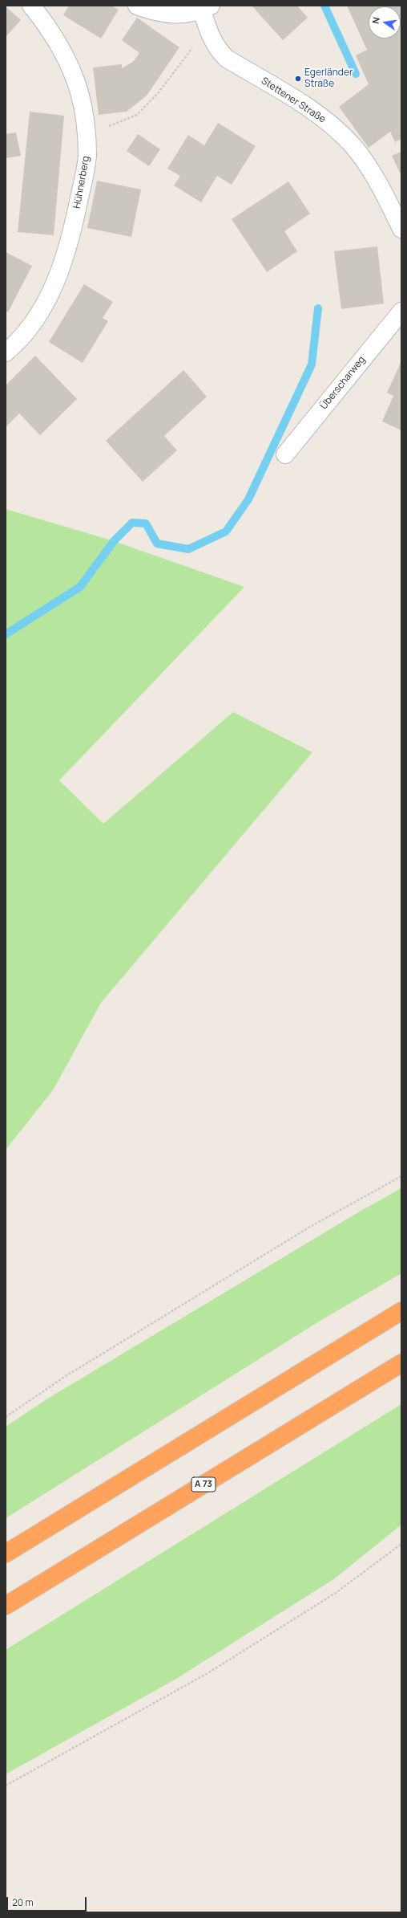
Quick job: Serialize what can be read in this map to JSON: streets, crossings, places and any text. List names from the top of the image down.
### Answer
{
  "streets": {
    "highway": ["A 73"],
    "street": ["Stettener Straße", "Hühnerberg", "Überscharweg"]
  },
  "places": ["Egerländer Straße"],
  "scale_bar": "20 m",
  "north": "left"
}
